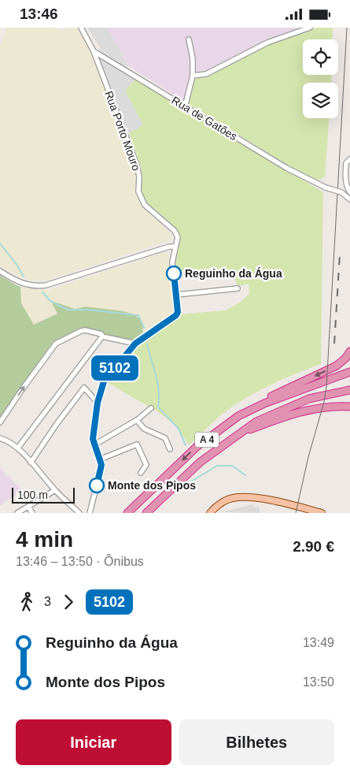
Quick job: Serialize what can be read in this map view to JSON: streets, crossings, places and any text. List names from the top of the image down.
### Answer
{
  "streets": {
    "highway": ["A 4"],
    "street": ["Rua de Gatões", "Rua Porto Mouro"]
  },
  "crossings": [
    ["Rua de Gatões", "Rua Porto Mouro"]
  ],
  "places": ["Reguinho da Água", "Monte dos Pipos"],
  "lines": ["bus line 5102"],
  "scale_bar": "100 m",
  "page": {
    "status": "13:46",
    "on_map": "5102",
    "scale": "100 m",
    "heading": ["4 min", "13:46 – 13:50 · Ônibus", "2.90 €"],
    "legs": ["3", "5102"],
    "list": [
      {
        "name": "Reguinho da Água",
        "value": "13:49"
      },
      {
        "name": "Monte dos Pipos",
        "value": "13:50"
      }
    ],
    "buttons": ["Iniciar", "Bilhetes"]
  }
}
